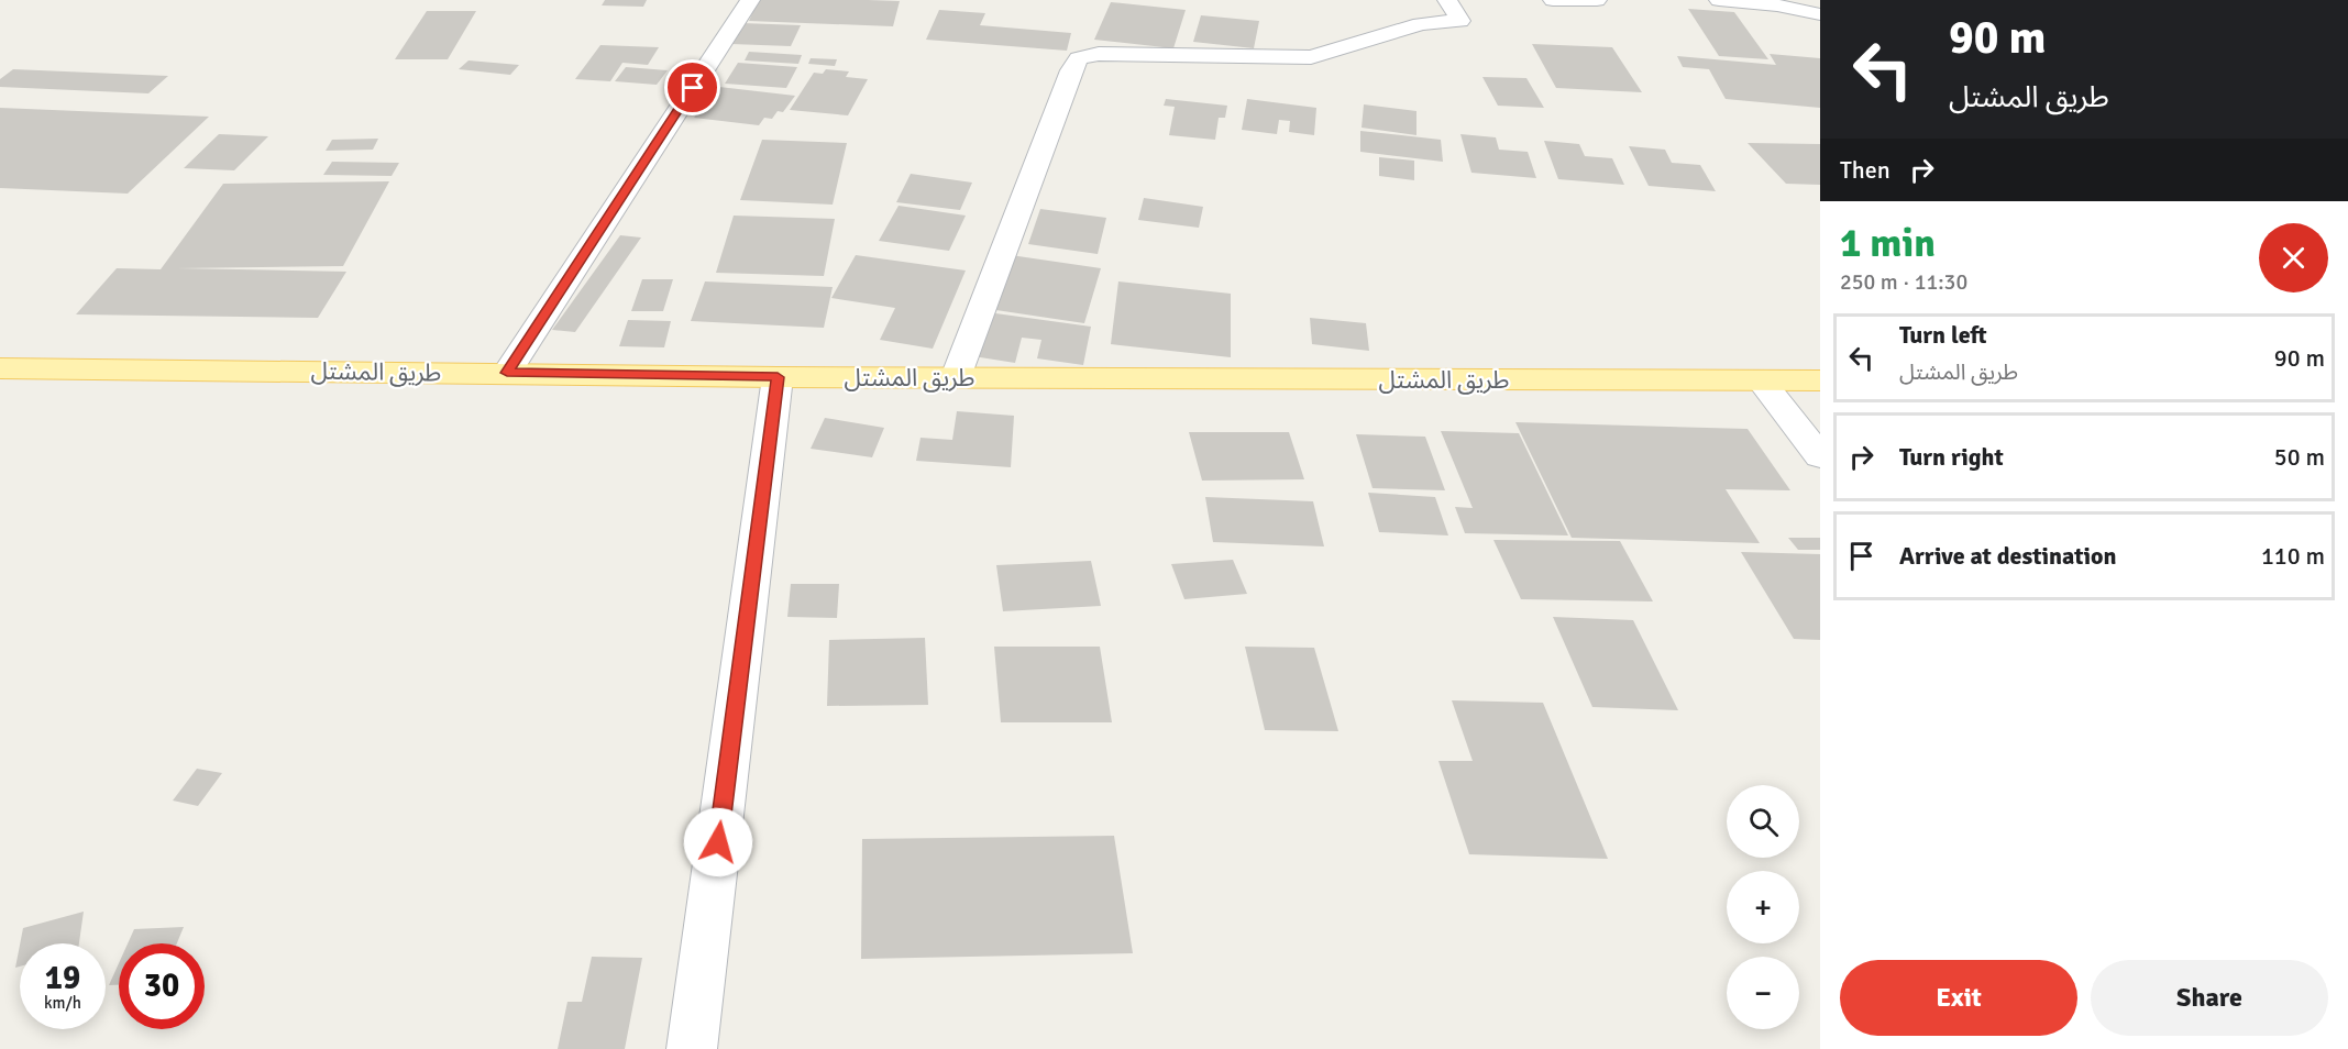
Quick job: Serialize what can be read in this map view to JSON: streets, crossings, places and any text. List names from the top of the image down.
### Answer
{
  "streets": {
    "main road": ["طريق المشتل"]
  },
  "page": {
    "turn": ["90 m", "طريق المشتل"],
    "then": "Then",
    "heading": ["1 min", "250 m · 11:30"],
    "list": [
      {
        "name": "Turn left",
        "note": "طريق المشتل",
        "value": "90 m"
      },
      {
        "name": "Turn right",
        "value": "50 m"
      },
      {
        "name": "Arrive at destination",
        "value": "110 m"
      }
    ],
    "map_buttons": ["+", "−"],
    "speed": "19 km/h",
    "limit": "30",
    "buttons": ["Exit", "Share"]
  }
}
